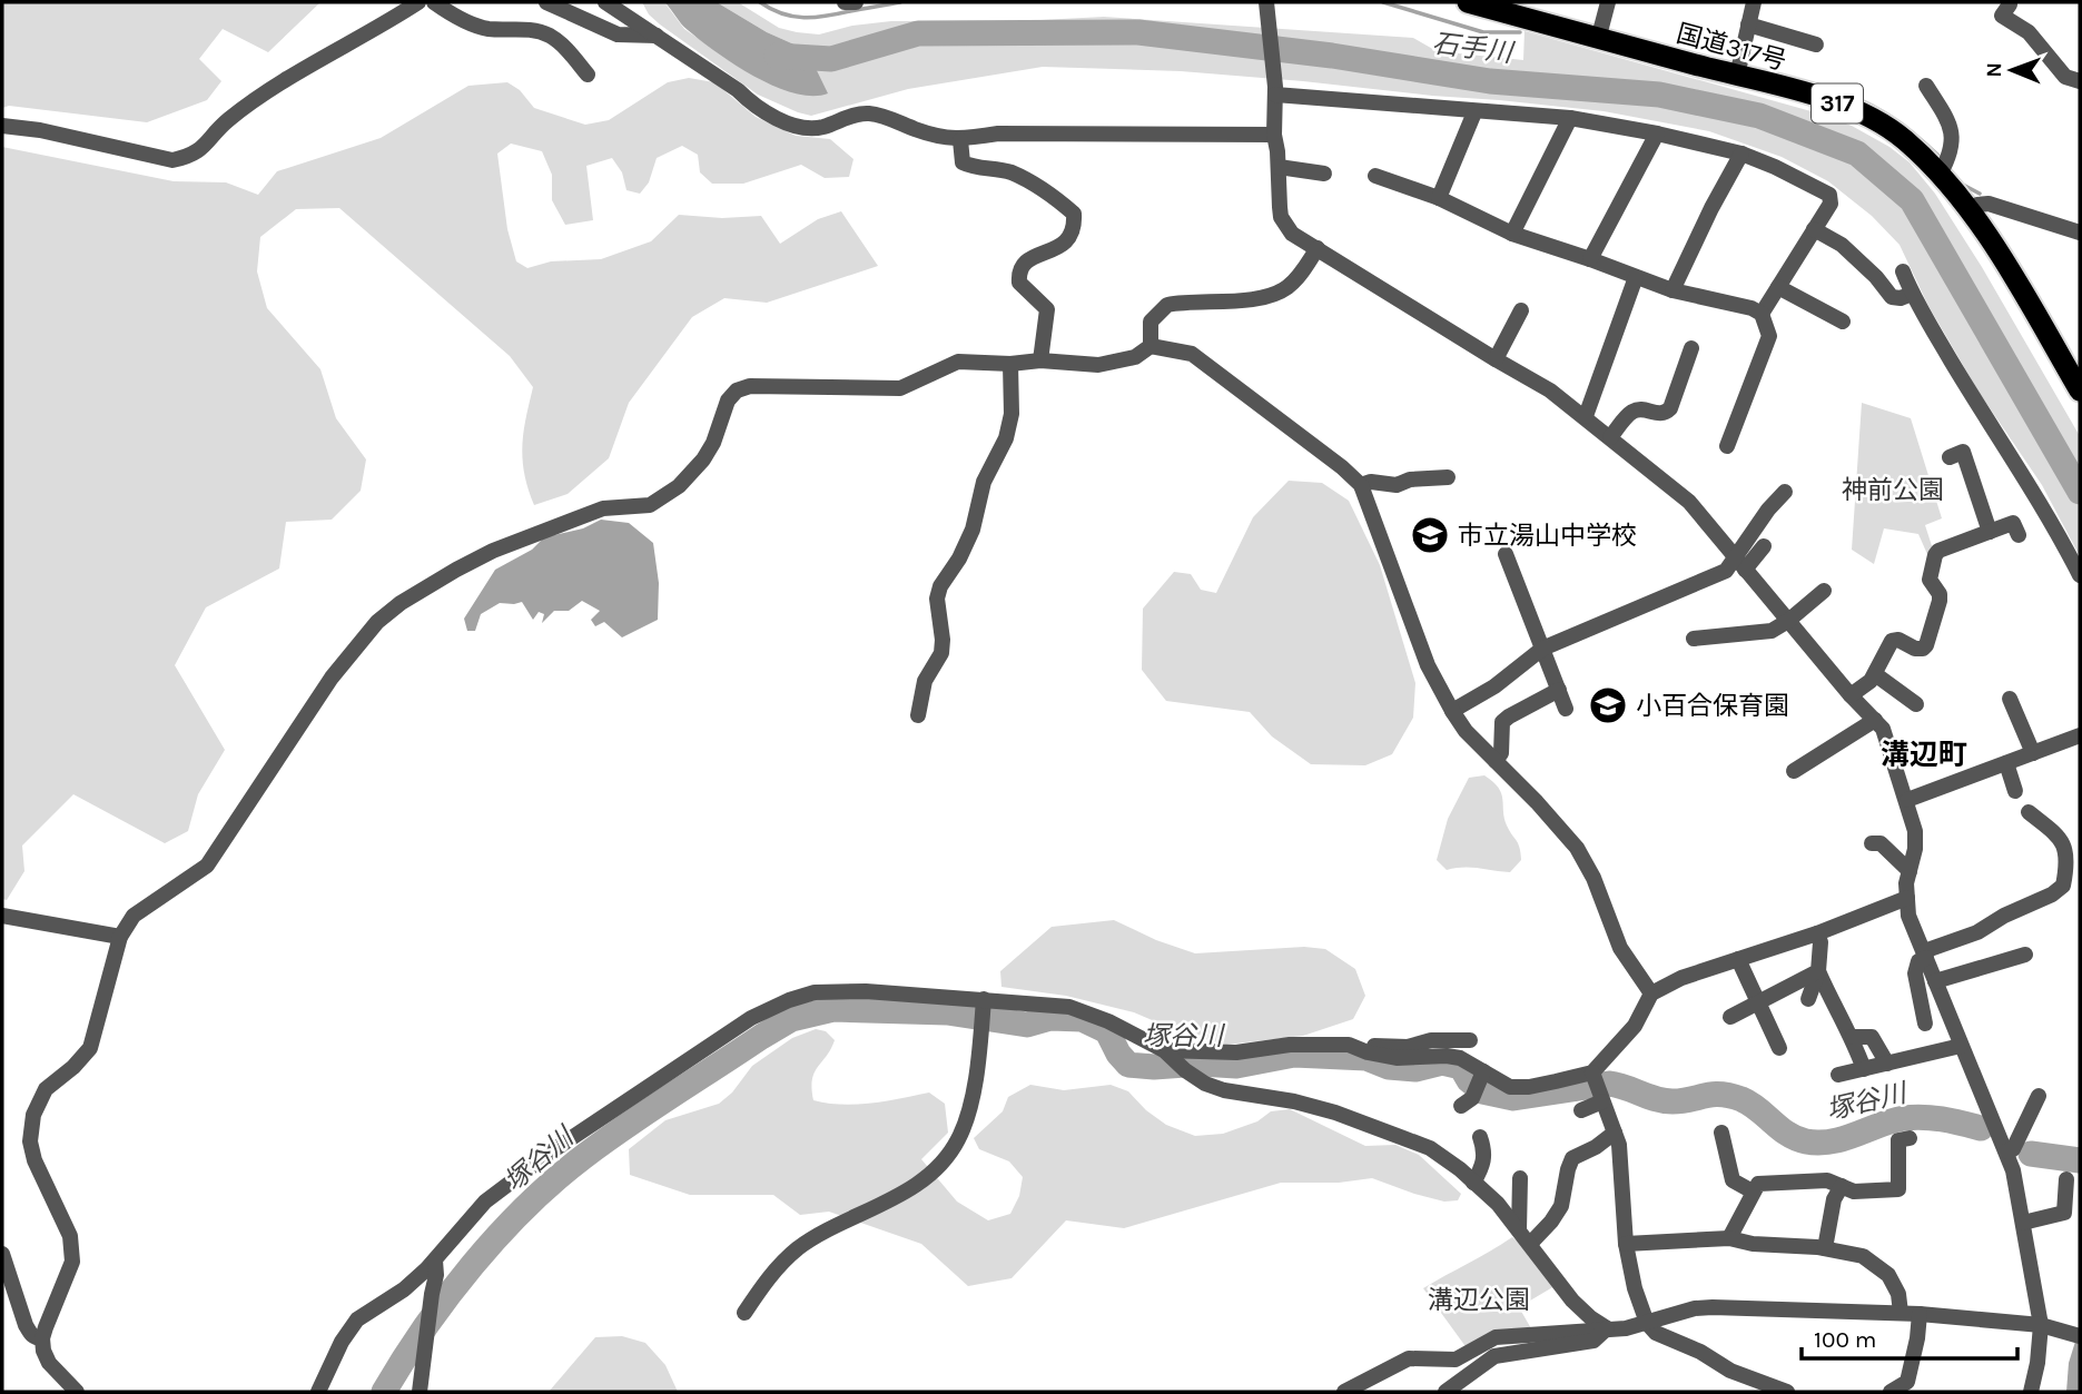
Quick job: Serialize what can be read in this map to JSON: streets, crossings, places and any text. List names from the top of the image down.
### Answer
{
  "streets": {
    "highway": ["国道317号", "317"]
  },
  "districts": ["溝辺町"],
  "water": ["石手川", "塚谷川"],
  "parks": ["神前公園", "溝辺公園"],
  "places": {
    "school or university": ["市立湯山中学校", "小百合保育園"]
  },
  "scale_bar": "100 m",
  "north": "left"
}
